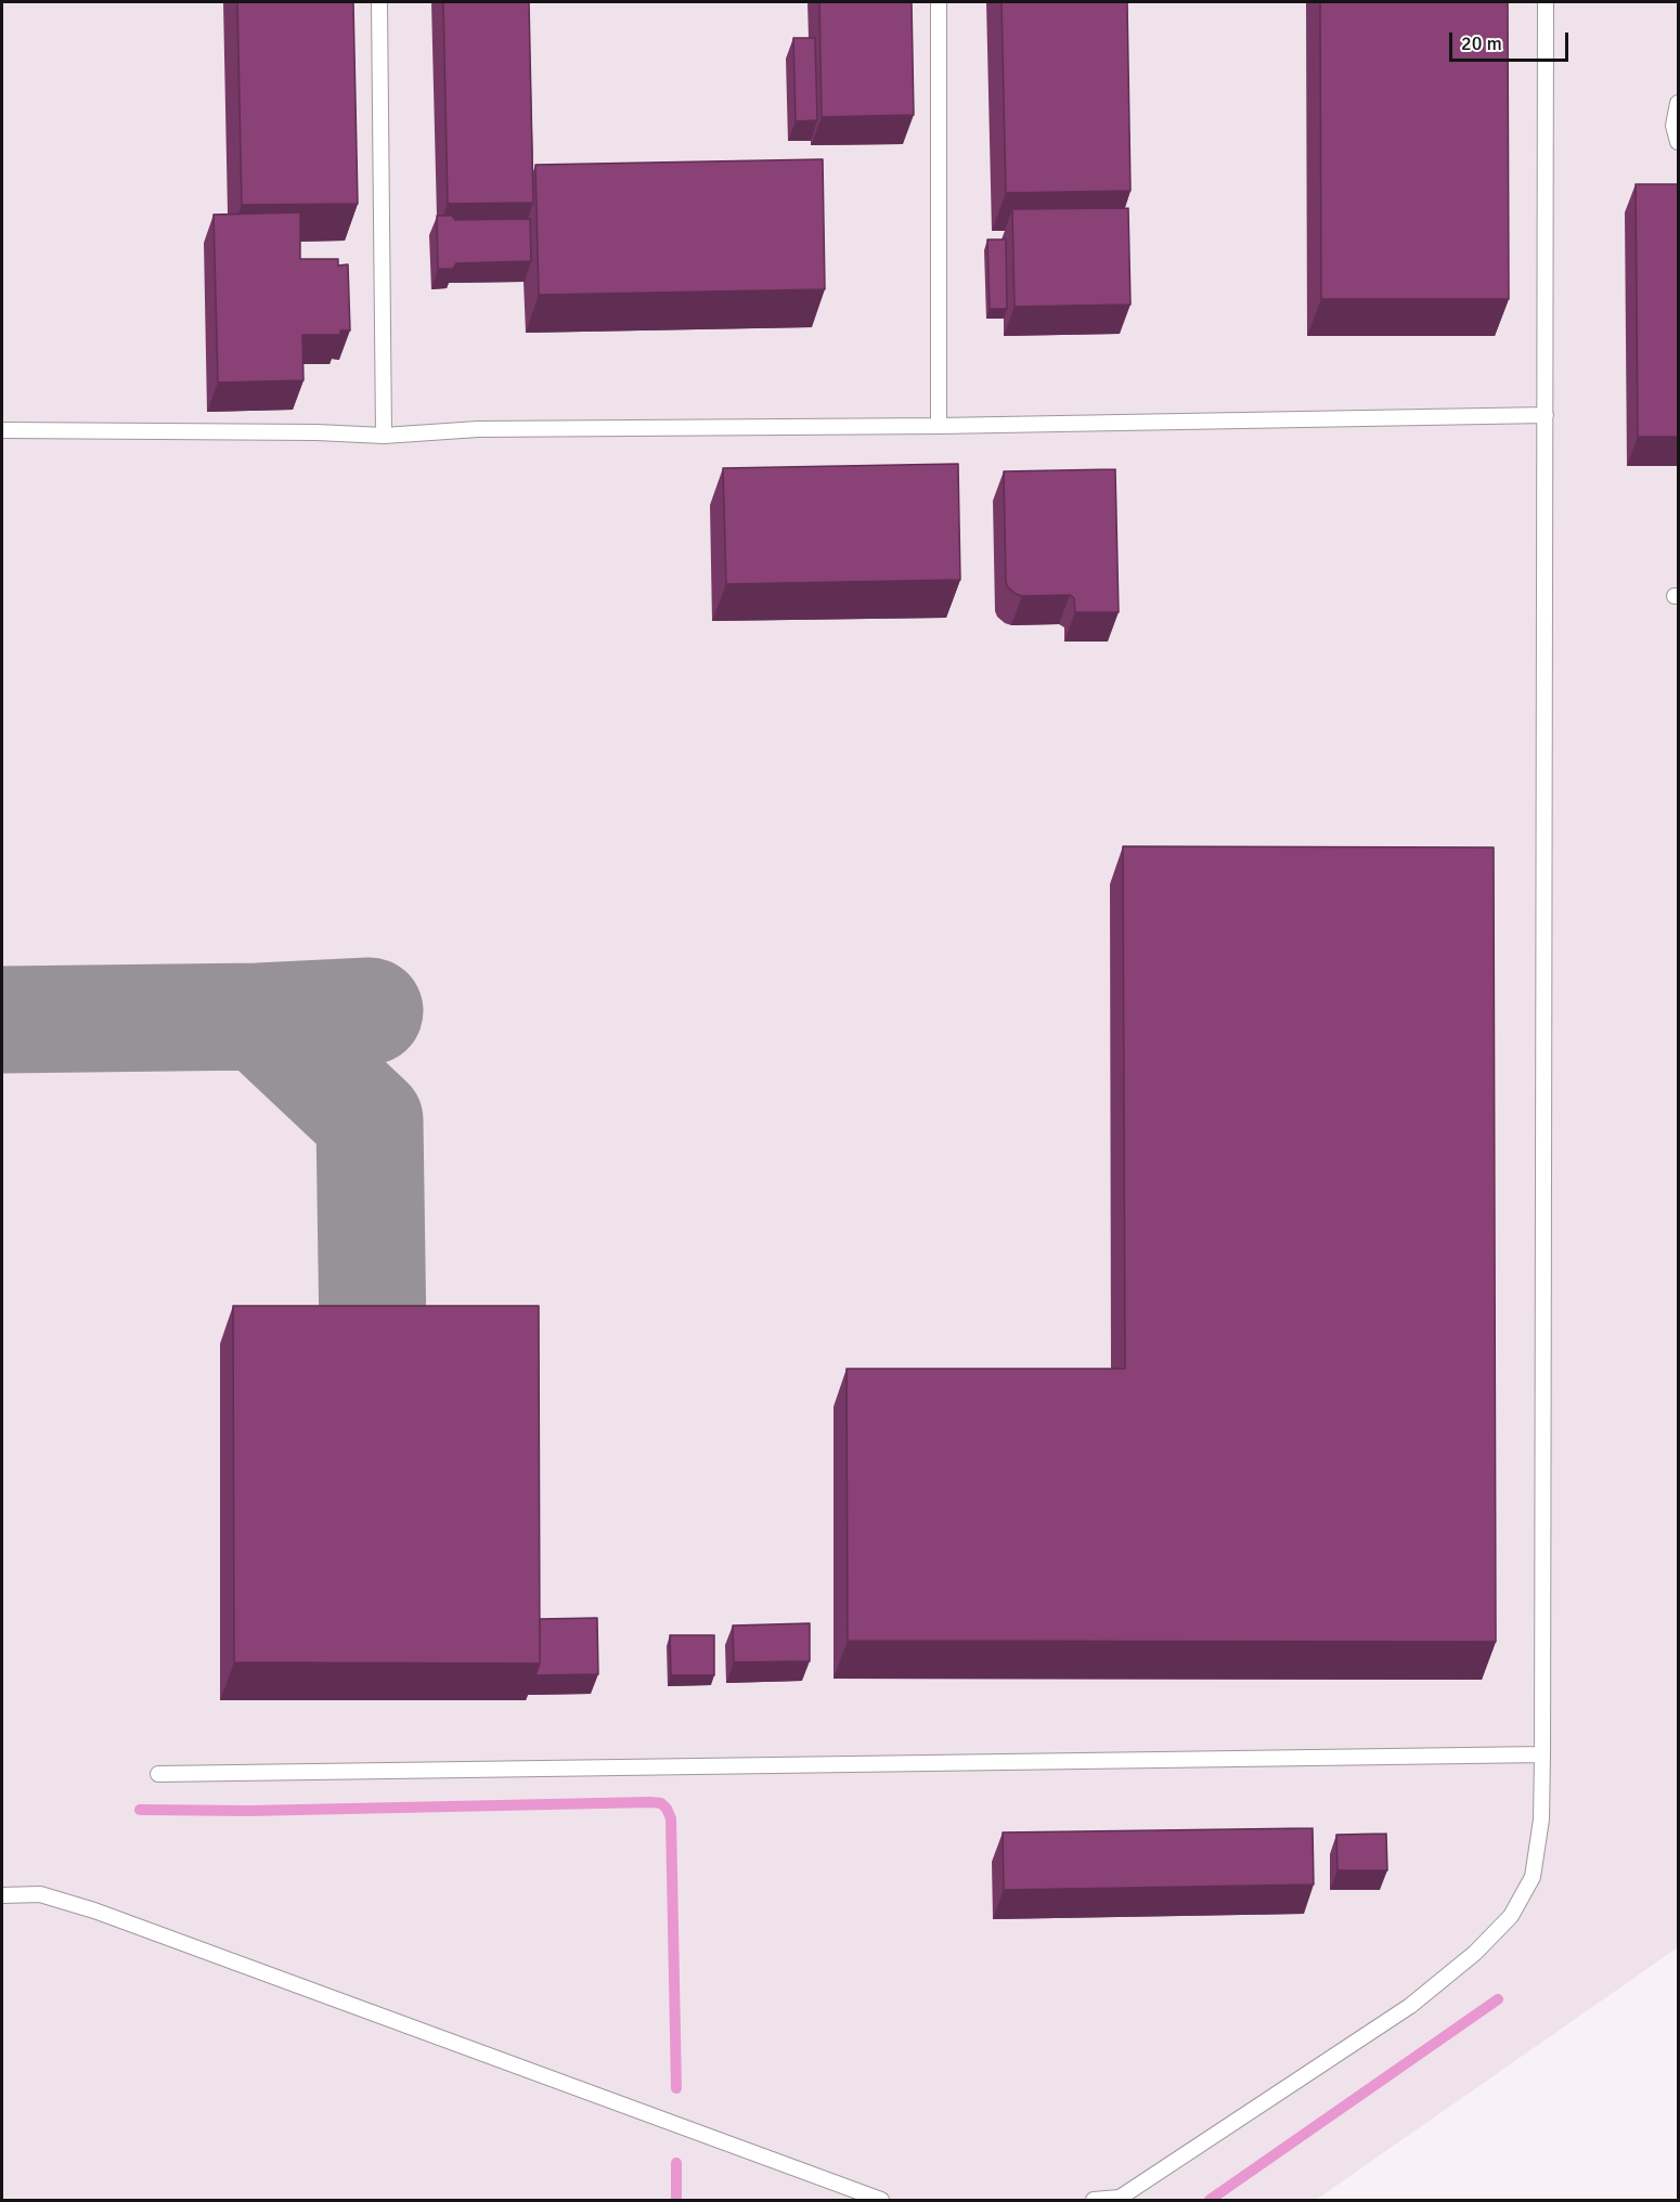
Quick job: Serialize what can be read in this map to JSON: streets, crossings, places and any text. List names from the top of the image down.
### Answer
{
  "scale_bar": "20 m"
}
